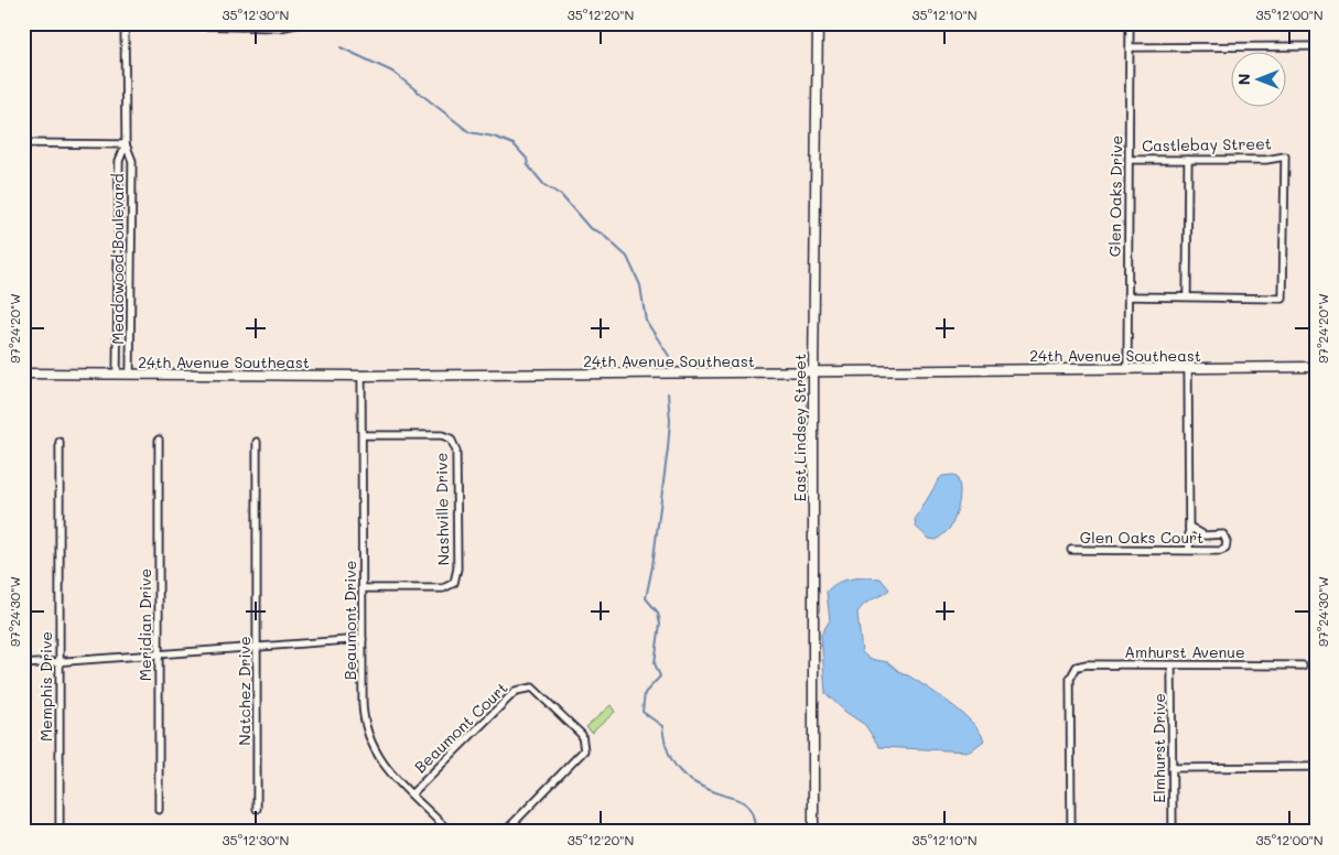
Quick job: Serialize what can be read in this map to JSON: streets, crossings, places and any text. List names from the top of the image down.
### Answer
{
  "streets": {
    "street": [
      "Castlebay Street",
      "Glen Oaks Drive",
      "Meadowood Boulevard",
      "24th Avenue Southeast",
      "East Lindsey Street",
      "Nashville Drive",
      "Glen Oaks Court",
      "Beaumont Drive",
      "Meridian Drive",
      "Amhurst Avenue",
      "Memphis Drive",
      "Natchez Drive",
      "Beaumont Court",
      "Elmhurst Drive"
    ]
  },
  "crossings": [
    ["Castlebay Street", "Glen Oaks Drive"],
    ["Glen Oaks Drive", "24th Avenue Southeast"],
    ["Meadowood Boulevard", "24th Avenue Southeast"],
    ["24th Avenue Southeast", "East Lindsey Street"],
    ["24th Avenue Southeast", "Beaumont Drive"],
    ["Nashville Drive", "Beaumont Drive"],
    ["Beaumont Drive", "Beaumont Court"],
    ["Amhurst Avenue", "Elmhurst Drive"]
  ],
  "north": "left",
  "coordinates": [
    "35°12'30\"N",
    "35°12'20\"N",
    "35°12'10\"N",
    "35°12'00\"N",
    "97°24'20\"W",
    "97°24'30\"W"
  ]
}
